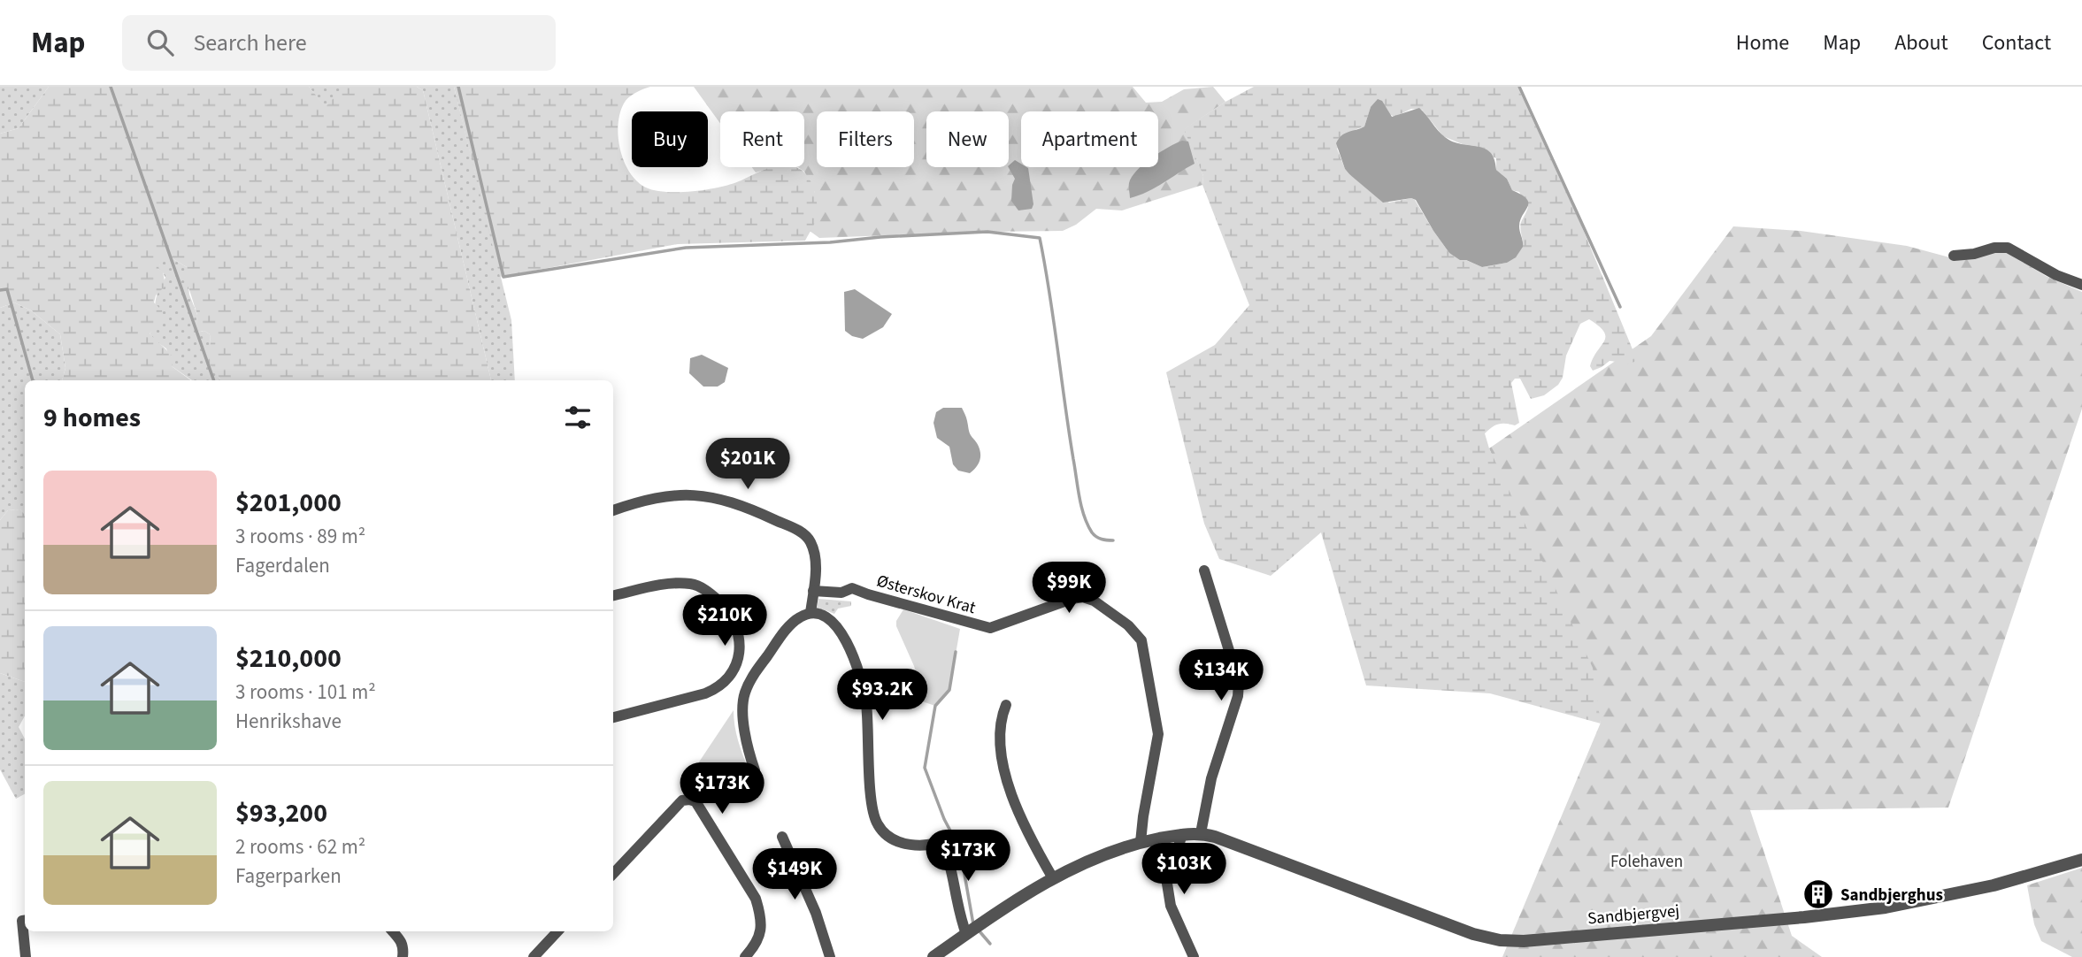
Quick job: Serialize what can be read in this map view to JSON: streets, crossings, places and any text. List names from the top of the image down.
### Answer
{
  "streets": {
    "street": ["Østerskov Krat", "Sandbjergvej"]
  },
  "crossings": [
    ["Østerskov Krat", "Sandbjergvej"]
  ],
  "parks": ["Folehaven"],
  "places": {
    "building": ["Sandbjerghus"]
  },
  "page": {
    "header": "Map",
    "search": "Search here",
    "nav": [
      "Home",
      "Map",
      "About",
      "Contact"
    ],
    "chip": [
      "Buy",
      "Rent",
      "Filters",
      "New",
      "Apartment"
    ],
    "heading": "9 homes",
    "price": [
      "$201K",
      "$99K",
      "$210K",
      "$134K",
      "$93.2K",
      "$173K",
      "$173K",
      "$103K",
      "$149K"
    ],
    "list": [
      {
        "name": "$201,000",
        "note": "3 rooms · 89 m² · Fagerdalen"
      },
      {
        "name": "$210,000",
        "note": "3 rooms · 101 m² · Henrikshave"
      },
      {
        "name": "$93,200",
        "note": "2 rooms · 62 m² · Fagerparken"
      }
    ]
  }
}
